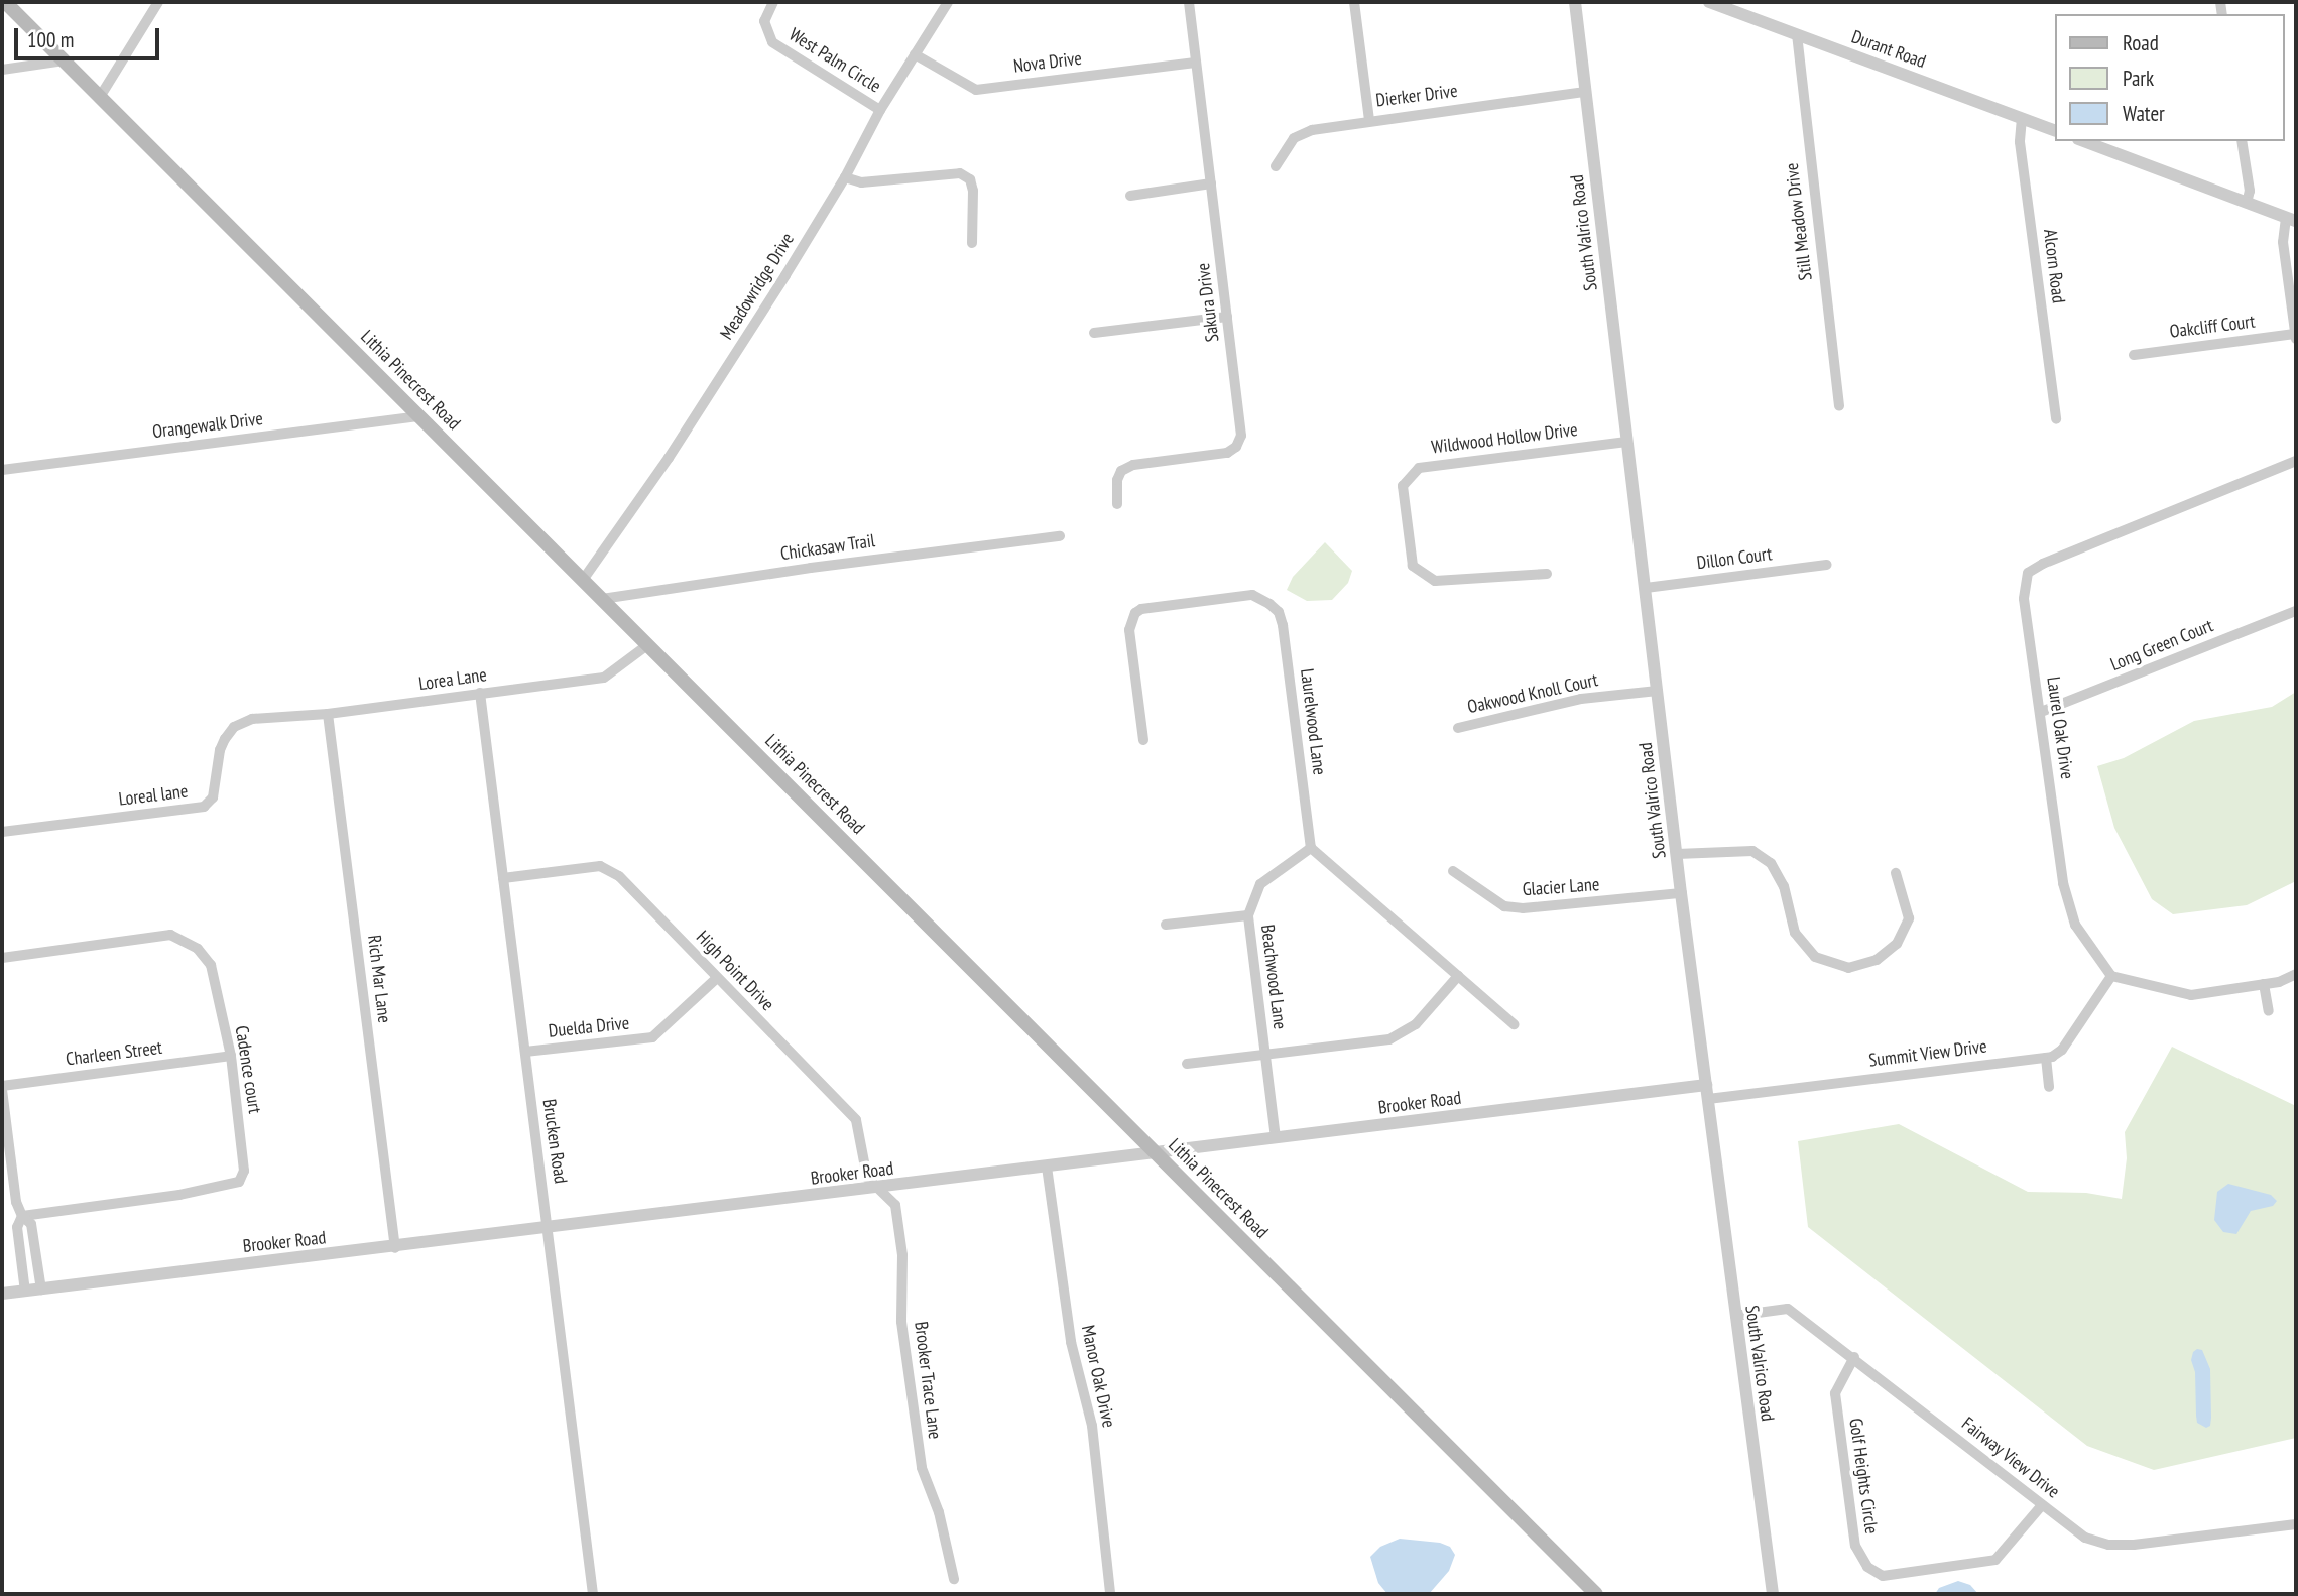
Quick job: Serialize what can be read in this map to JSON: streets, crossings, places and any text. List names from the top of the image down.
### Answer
{
  "streets": {
    "main road": ["Lithia Pinecrest Road"],
    "street": [
      "Durant Road",
      "West Palm Circle",
      "Nova Drive",
      "Dierker Drive",
      "Still Meadow Drive",
      "South Valrico Road",
      "Alcorn Road",
      "Meadowridge Drive",
      "Sakura Drive",
      "Oakcliff Court",
      "Orangewalk Drive",
      "Wildwood Hollow Drive",
      "Chickasaw Trail",
      "Dillon Court",
      "Long Green Court",
      "Lorea Lane",
      "Oakwood Knoll Court",
      "Laurelwood Lane",
      "Laurel Oak Drive",
      "Loreal lane",
      "Glacier Lane",
      "High Point Drive",
      "Beachwood Lane",
      "Rich Mar Lane",
      "Duelda Drive",
      "Charleen Street",
      "Summit View Drive",
      "Cadence court",
      "Brooker Road",
      "Brucken Road",
      "Manor Oak Drive",
      "Brooker Trace Lane",
      "Fairway View Drive",
      "Golf Heights Circle"
    ]
  },
  "crossings": [
    ["Durant Road", "Still Meadow Drive"],
    ["Durant Road", "Alcorn Road"],
    ["West Palm Circle", "Meadowridge Drive"],
    ["Nova Drive", "Meadowridge Drive"],
    ["Nova Drive", "Sakura Drive"],
    ["Dierker Drive", "South Valrico Road"],
    ["South Valrico Road", "Wildwood Hollow Drive"],
    ["South Valrico Road", "Dillon Court"],
    ["South Valrico Road", "Oakwood Knoll Court"],
    ["South Valrico Road", "Glacier Lane"],
    ["South Valrico Road", "Summit View Drive"],
    ["South Valrico Road", "Brooker Road"],
    ["South Valrico Road", "Fairway View Drive"],
    ["Meadowridge Drive", "Lithia Pinecrest Road"],
    ["Lithia Pinecrest Road", "Orangewalk Drive"],
    ["Lithia Pinecrest Road", "Chickasaw Trail"],
    ["Lithia Pinecrest Road", "Lorea Lane"],
    ["Lithia Pinecrest Road", "Brooker Road"],
    ["Long Green Court", "Laurel Oak Drive"],
    ["Lorea Lane", "Loreal lane"],
    ["Lorea Lane", "Rich Mar Lane"],
    ["Lorea Lane", "Brucken Road"],
    ["Laurelwood Lane", "Beachwood Lane"],
    ["High Point Drive", "Duelda Drive"],
    ["High Point Drive", "Brooker Road"],
    ["High Point Drive", "Brucken Road"],
    ["High Point Drive", "Brooker Trace Lane"],
    ["Beachwood Lane", "Brooker Road"],
    ["Rich Mar Lane", "Brooker Road"],
    ["Duelda Drive", "Brucken Road"],
    ["Charleen Street", "Cadence court"],
    ["Brooker Road", "Brucken Road"],
    ["Brooker Road", "Manor Oak Drive"],
    ["Brooker Road", "Brooker Trace Lane"],
    ["Fairway View Drive", "Golf Heights Circle"]
  ],
  "legend": ["Road", "Park", "Water"],
  "scale_bar": "100 m"
}
